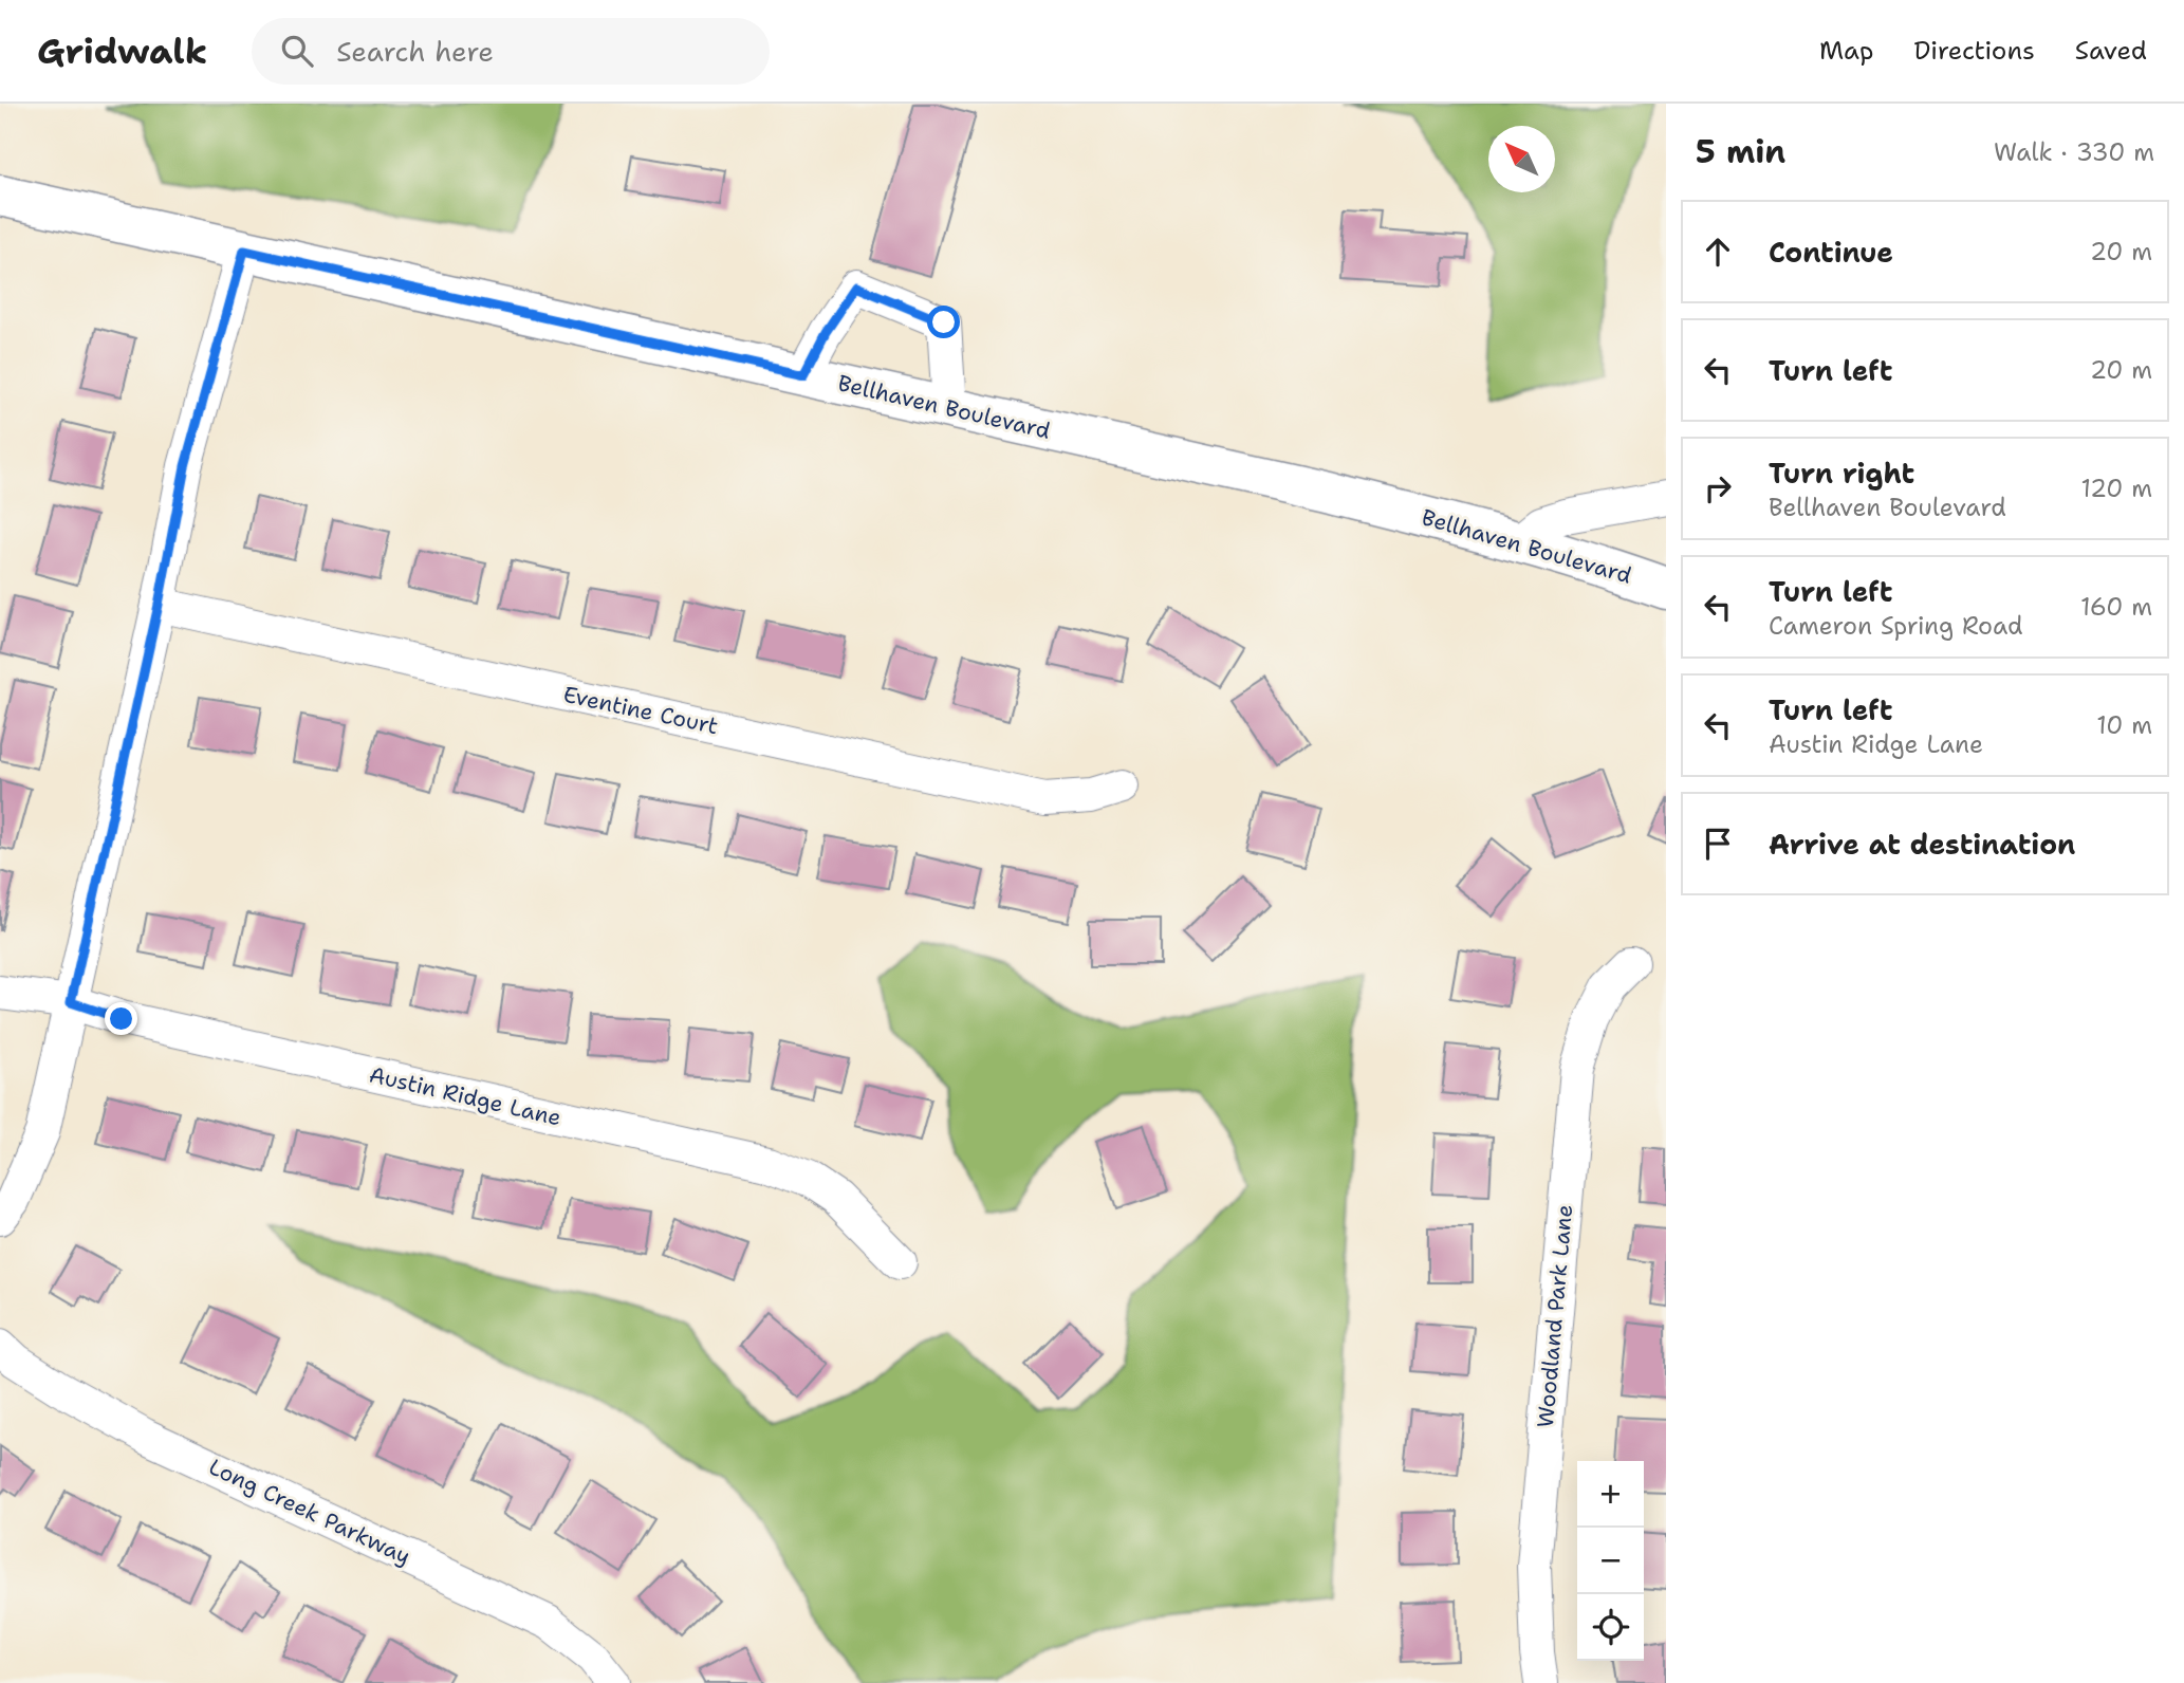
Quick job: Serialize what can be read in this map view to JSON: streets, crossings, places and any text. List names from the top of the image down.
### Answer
{
  "streets": {
    "main road": ["Bellhaven Boulevard"],
    "street": [
      "Eventine Court",
      "Austin Ridge Lane",
      "Woodland Park Lane",
      "Long Creek Parkway"
    ]
  },
  "north": "top left",
  "page": {
    "header": "Gridwalk",
    "search": "Search here",
    "nav": ["Map", "Directions", "Saved"],
    "heading": ["5 min", "Walk · 330 m"],
    "list": [
      ["Continue", "20 m"],
      ["Turn left", "20 m"],
      ["Turn right", "Bellhaven Boulevard", "120 m"],
      ["Turn left", "Cameron Spring Road", "160 m"],
      ["Turn left", "Austin Ridge Lane", "10 m"],
      "Arrive at destination"
    ],
    "map_buttons": ["+", "−"]
  }
}
